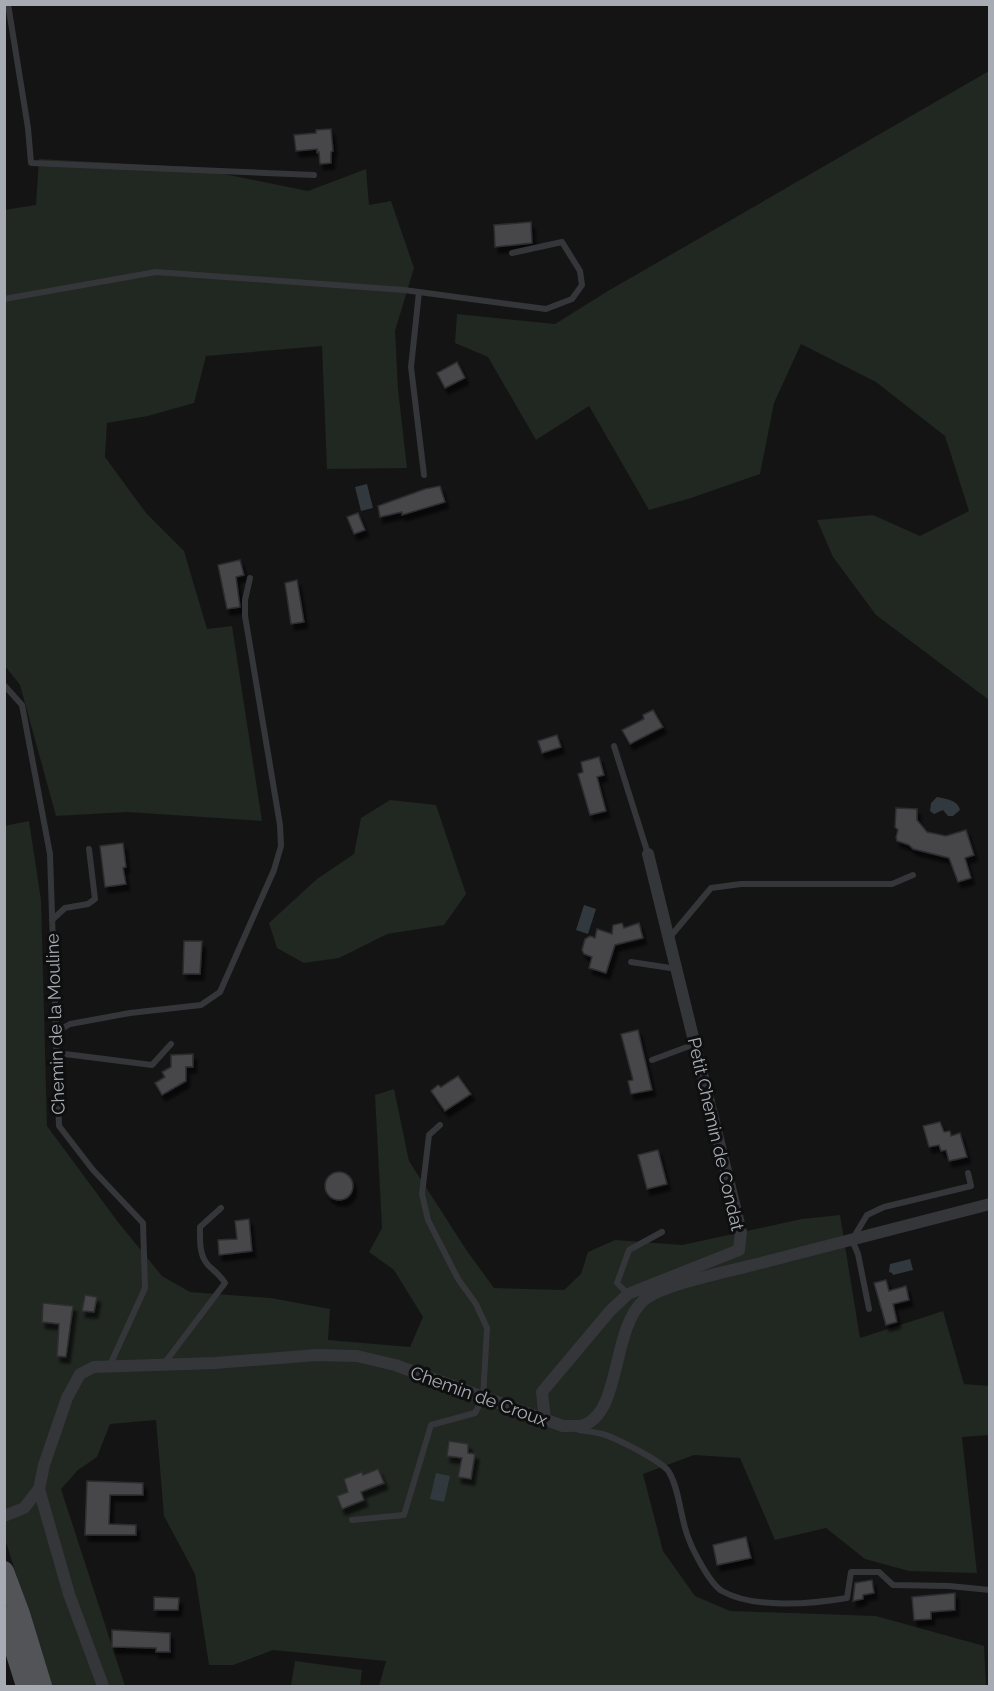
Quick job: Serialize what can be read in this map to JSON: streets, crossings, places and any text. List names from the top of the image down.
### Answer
{
  "streets": {
    "street": ["Petit Chemin de Condat", "Chemin de Croux"],
    "lane": ["Chemin de la Mouline"]
  },
  "crossings": [
    ["Chemin de la Mouline", "Chemin de Croux"],
    ["Petit Chemin de Condat", "Chemin de Croux"]
  ]
}
